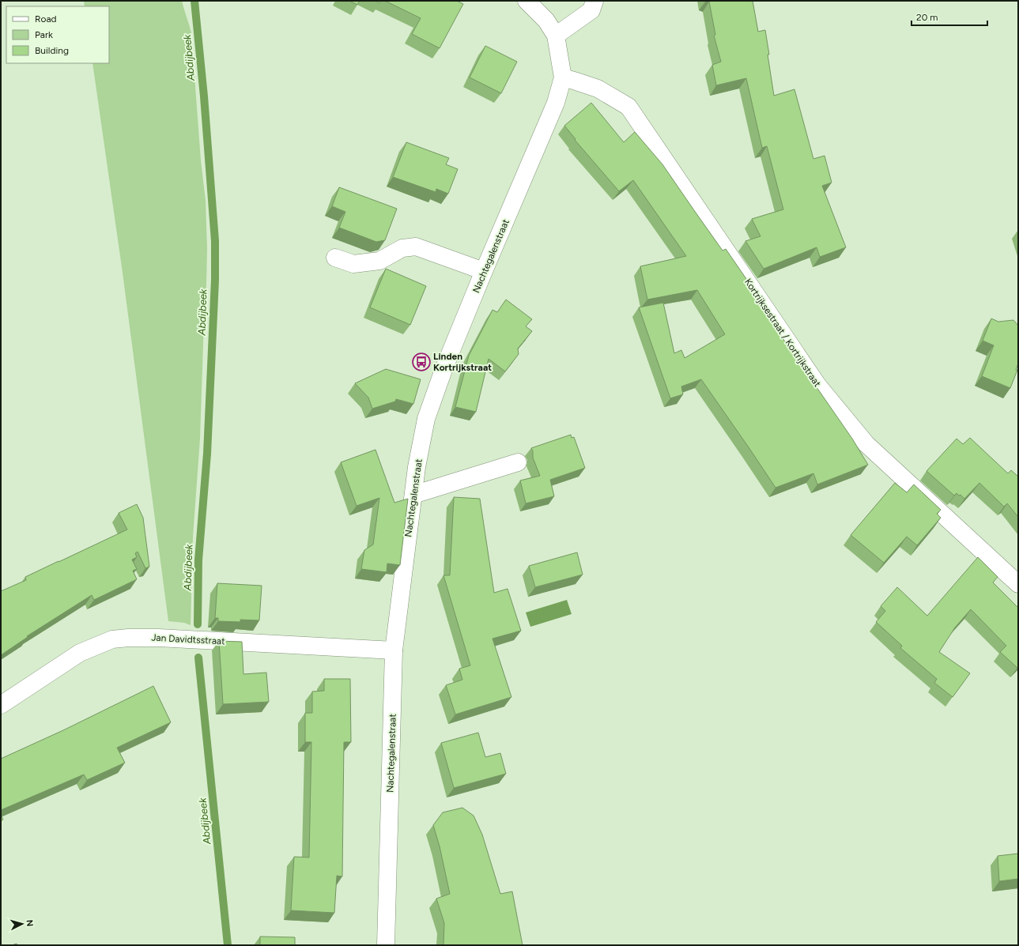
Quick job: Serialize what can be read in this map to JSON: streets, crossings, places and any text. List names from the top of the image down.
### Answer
{
  "streets": {
    "street": ["Nachtegalenstraat", "Kortrijksestraat / Kortrijkstraat", "Jan Davidtsstraat"]
  },
  "crossings": [
    ["Nachtegalenstraat", "Kortrijksestraat / Kortrijkstraat"],
    ["Nachtegalenstraat", "Jan Davidtsstraat"]
  ],
  "water": ["Abdijbeek"],
  "places": {
    "bus stop": ["Linden Kortrijkstraat"]
  },
  "legend": ["Road", "Park", "Building"],
  "scale_bar": "20 m",
  "north": "right"
}
